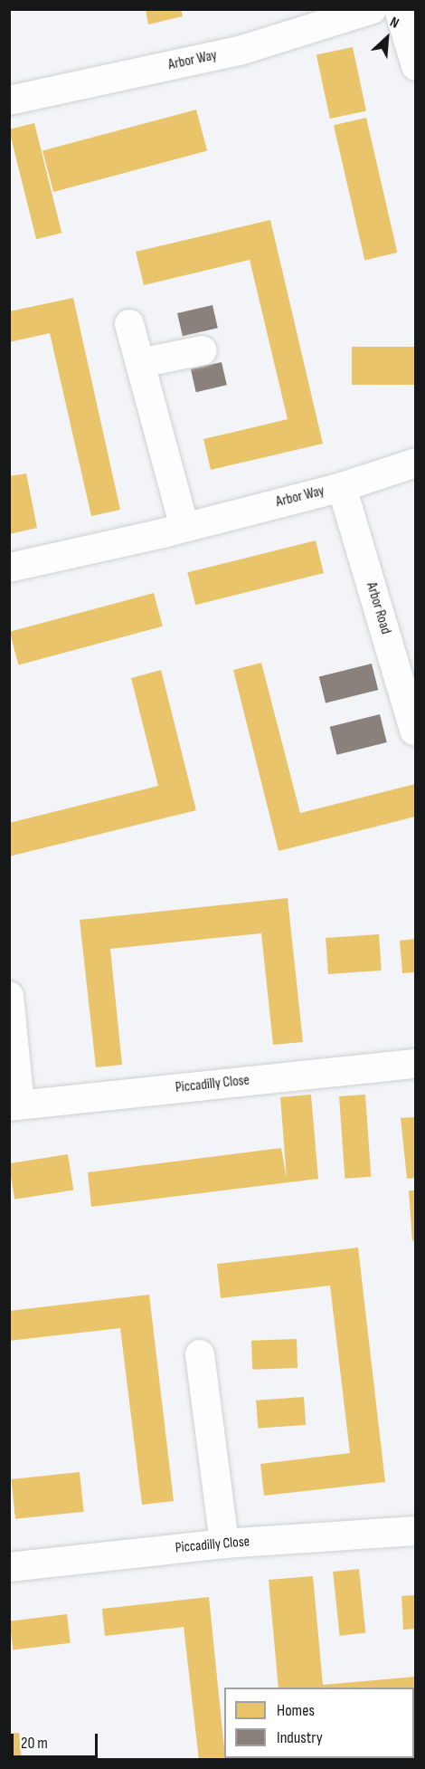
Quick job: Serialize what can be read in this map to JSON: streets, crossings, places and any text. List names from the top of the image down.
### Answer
{
  "streets": {
    "street": ["Arbor Way", "Arbor Road", "Piccadilly Close"]
  },
  "crossings": [
    ["Arbor Way", "Arbor Road"]
  ],
  "legend": ["Homes", "Industry"],
  "scale_bar": "20 m",
  "north": "top right"
}
